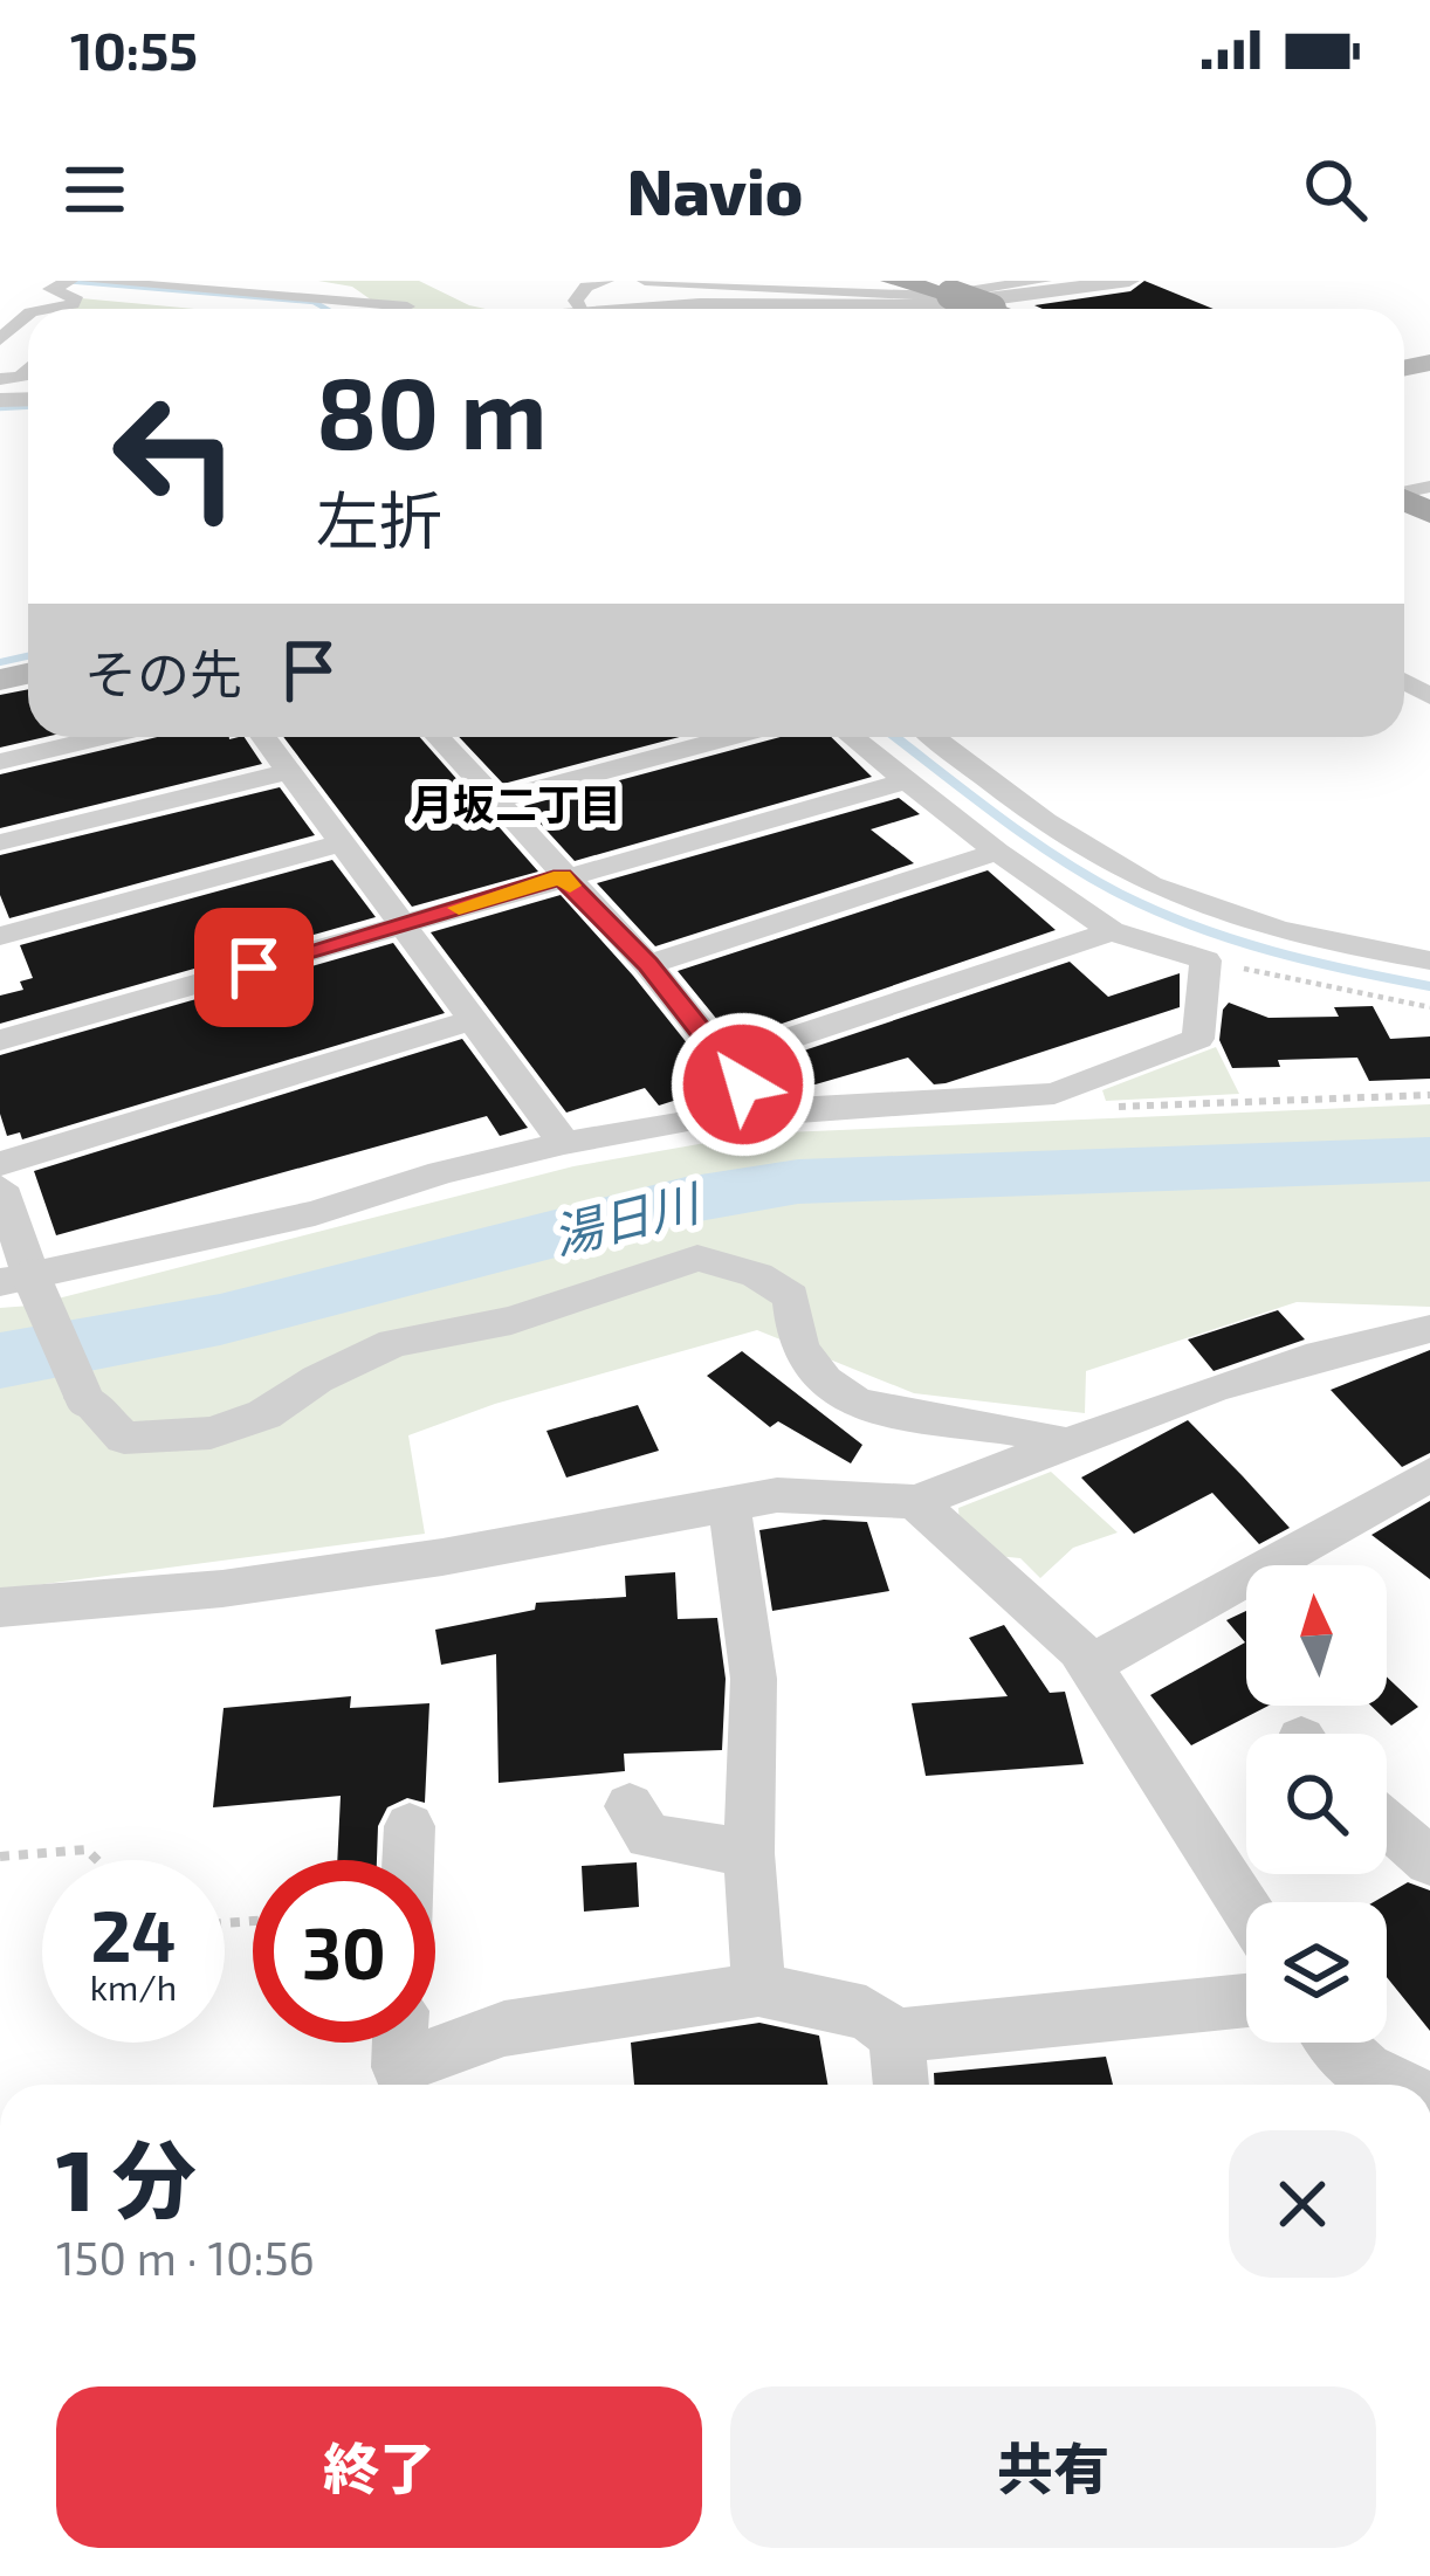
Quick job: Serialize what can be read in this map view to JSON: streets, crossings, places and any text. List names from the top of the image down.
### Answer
{
  "districts": ["月坂二丁目"],
  "water": ["湯日川"],
  "north": "top",
  "page": {
    "status": "10:55",
    "header": "Navio",
    "turn": ["80 m", "左折"],
    "then": "その先",
    "speed": "24 km/h",
    "limit": "30",
    "heading": ["1 分", "150 m · 10:56"],
    "buttons": ["終了", "共有"]
  }
}
